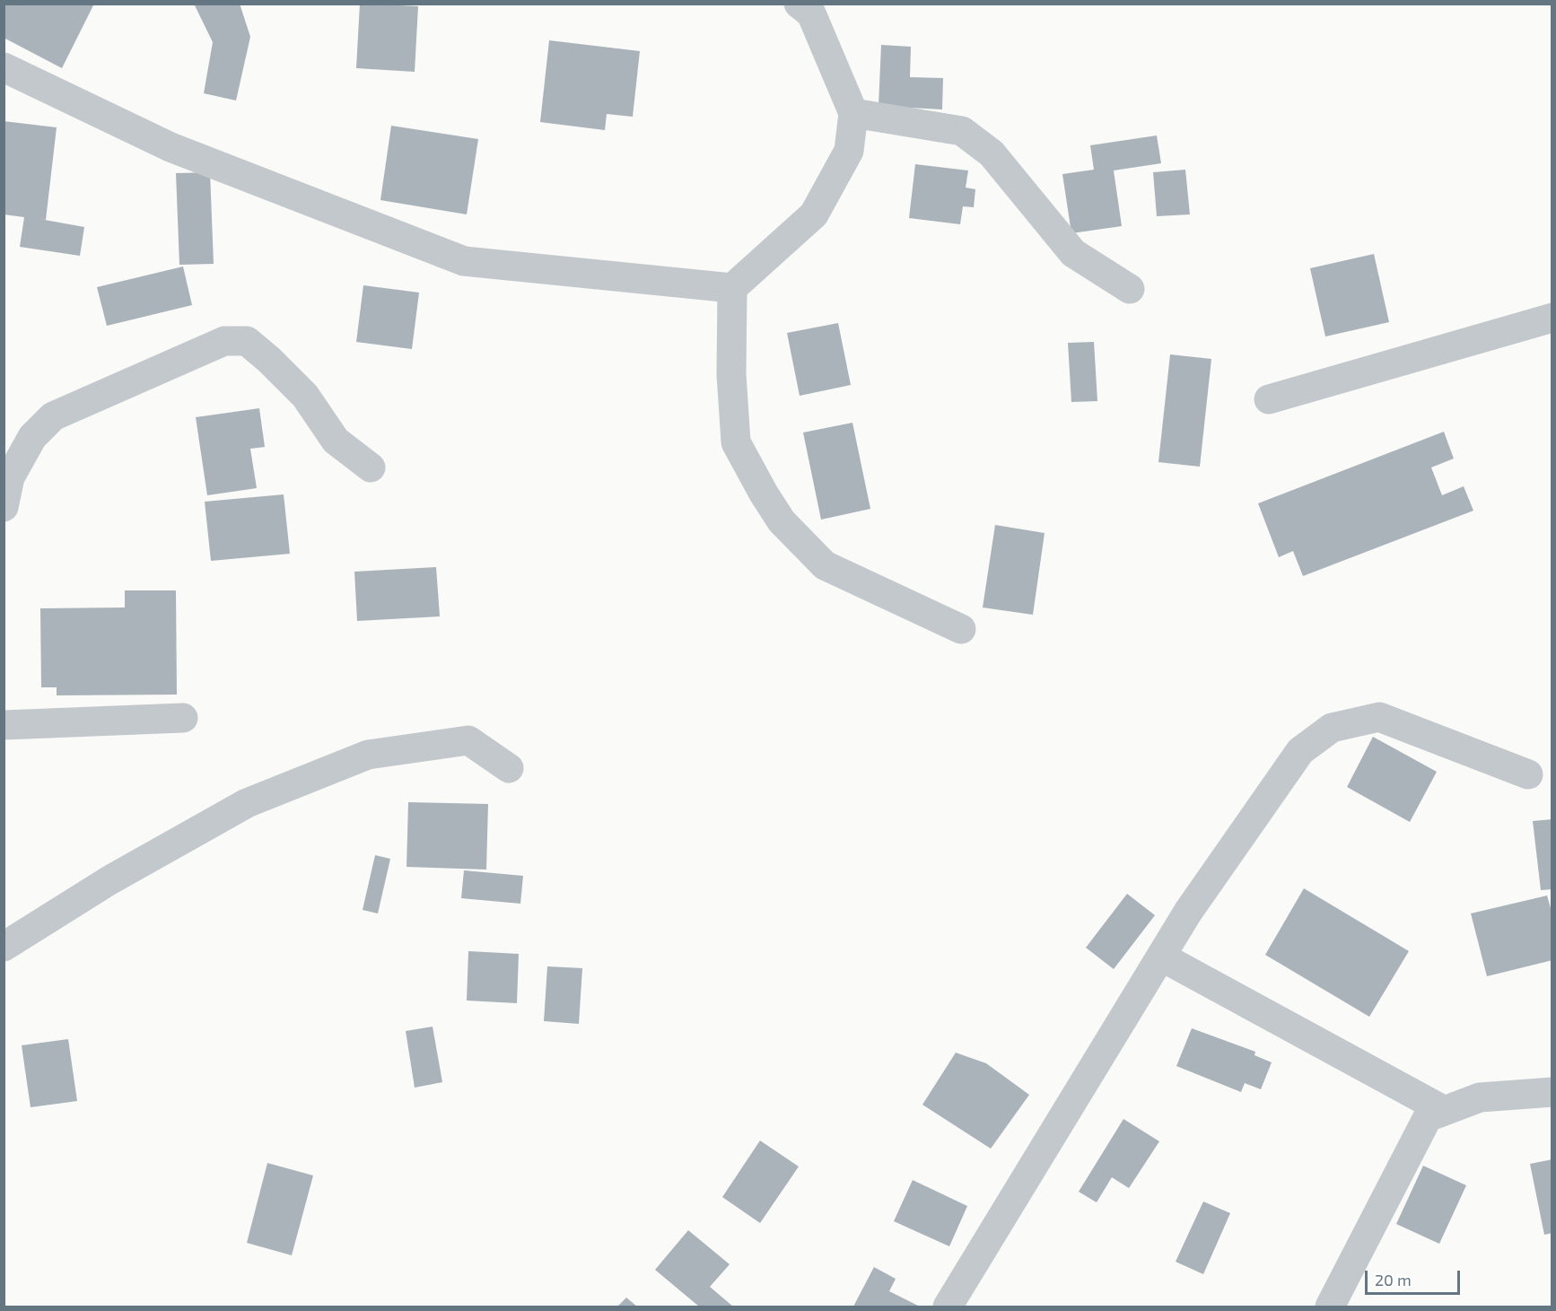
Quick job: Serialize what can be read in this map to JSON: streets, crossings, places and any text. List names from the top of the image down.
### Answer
{
  "scale_bar": "20 m"
}
